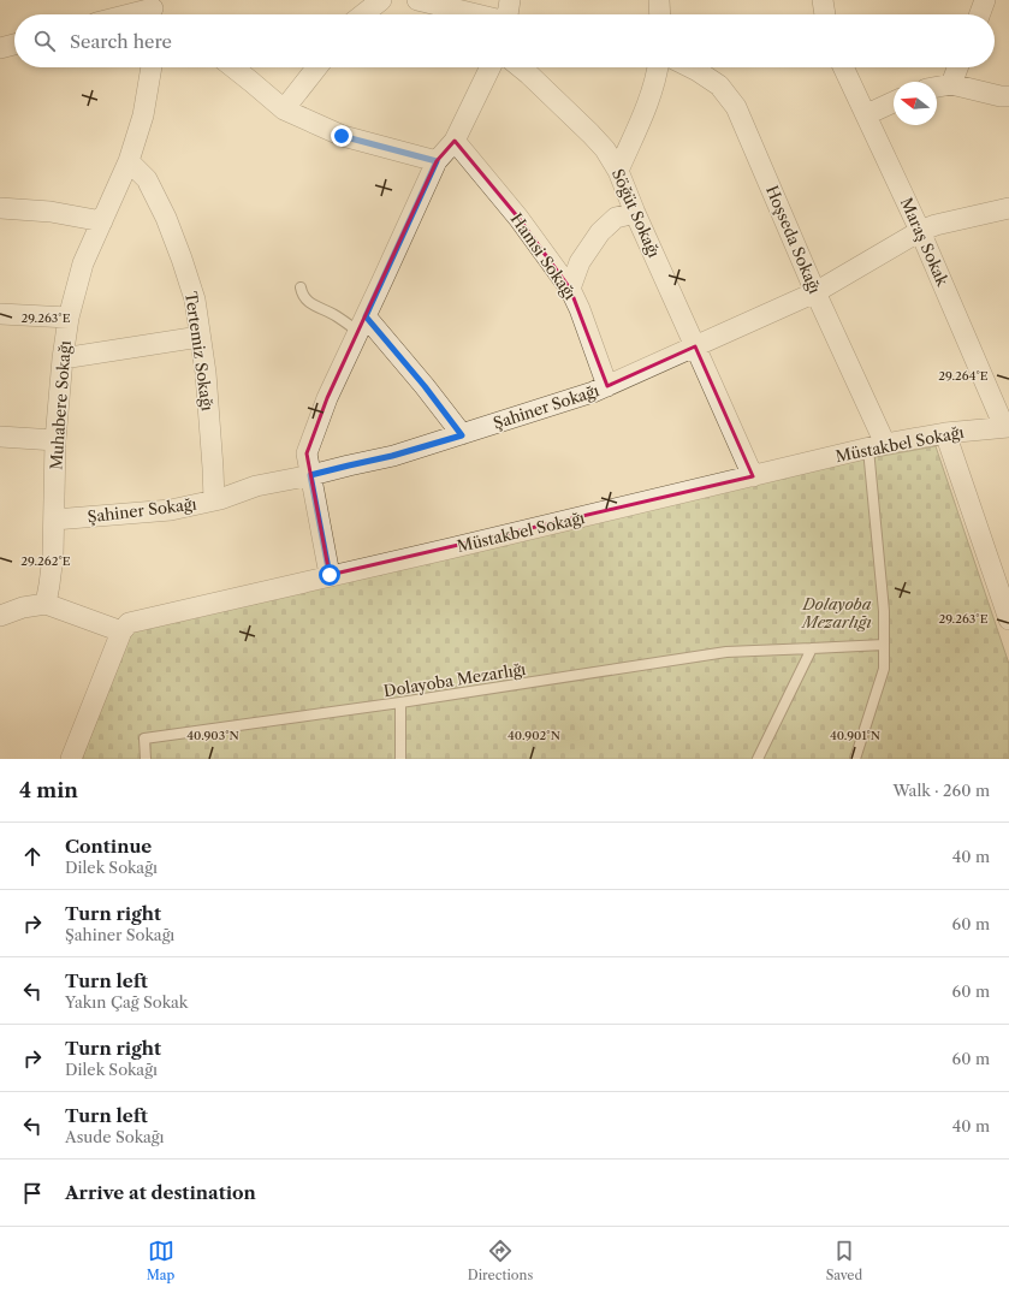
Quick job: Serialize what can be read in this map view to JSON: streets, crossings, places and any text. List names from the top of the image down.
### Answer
{
  "streets": {
    "street": [
      "Söğüt Sokağı",
      "Hoşseda Sokağı",
      "Maraş Sokak",
      "Hamsi Sokağı",
      "Tertemiz Sokağı",
      "Muhabere Sokağı",
      "Şahiner Sokağı",
      "Müstakbel Sokağı"
    ],
    "lane": ["Dolayoba Mezarlığı"]
  },
  "crossings": [
    ["Söğüt Sokağı", "Şahiner Sokağı"],
    ["Söğüt Sokağı", "Müstakbel Sokağı"],
    ["Hoşseda Sokağı", "Şahiner Sokağı"],
    ["Hoşseda Sokağı", "Müstakbel Sokağı"],
    ["Maraş Sokak", "Şahiner Sokağı"],
    ["Maraş Sokak", "Müstakbel Sokağı"],
    ["Hamsi Sokağı", "Şahiner Sokağı"],
    ["Tertemiz Sokağı", "Muhabere Sokağı"],
    ["Tertemiz Sokağı", "Şahiner Sokağı"],
    ["Muhabere Sokağı", "Şahiner Sokağı"]
  ],
  "parks": ["Dolayoba Mezarlığı"],
  "north": "left",
  "page": {
    "search": "Search here",
    "heading": ["4 min", "Walk · 260 m"],
    "list": [
      ["Continue", "Dilek Sokağı", "40 m"],
      ["Turn right", "Şahiner Sokağı", "60 m"],
      ["Turn left", "Yakın Çağ Sokak", "60 m"],
      ["Turn right", "Dilek Sokağı", "60 m"],
      ["Turn left", "Asude Sokağı", "40 m"],
      "Arrive at destination"
    ],
    "nav": ["Map", "Directions", "Saved"]
  },
  "coordinates": [
    "29.263°E",
    "29.264°E",
    "29.262°E",
    "40.903°N",
    "40.902°N",
    "40.901°N"
  ]
}
